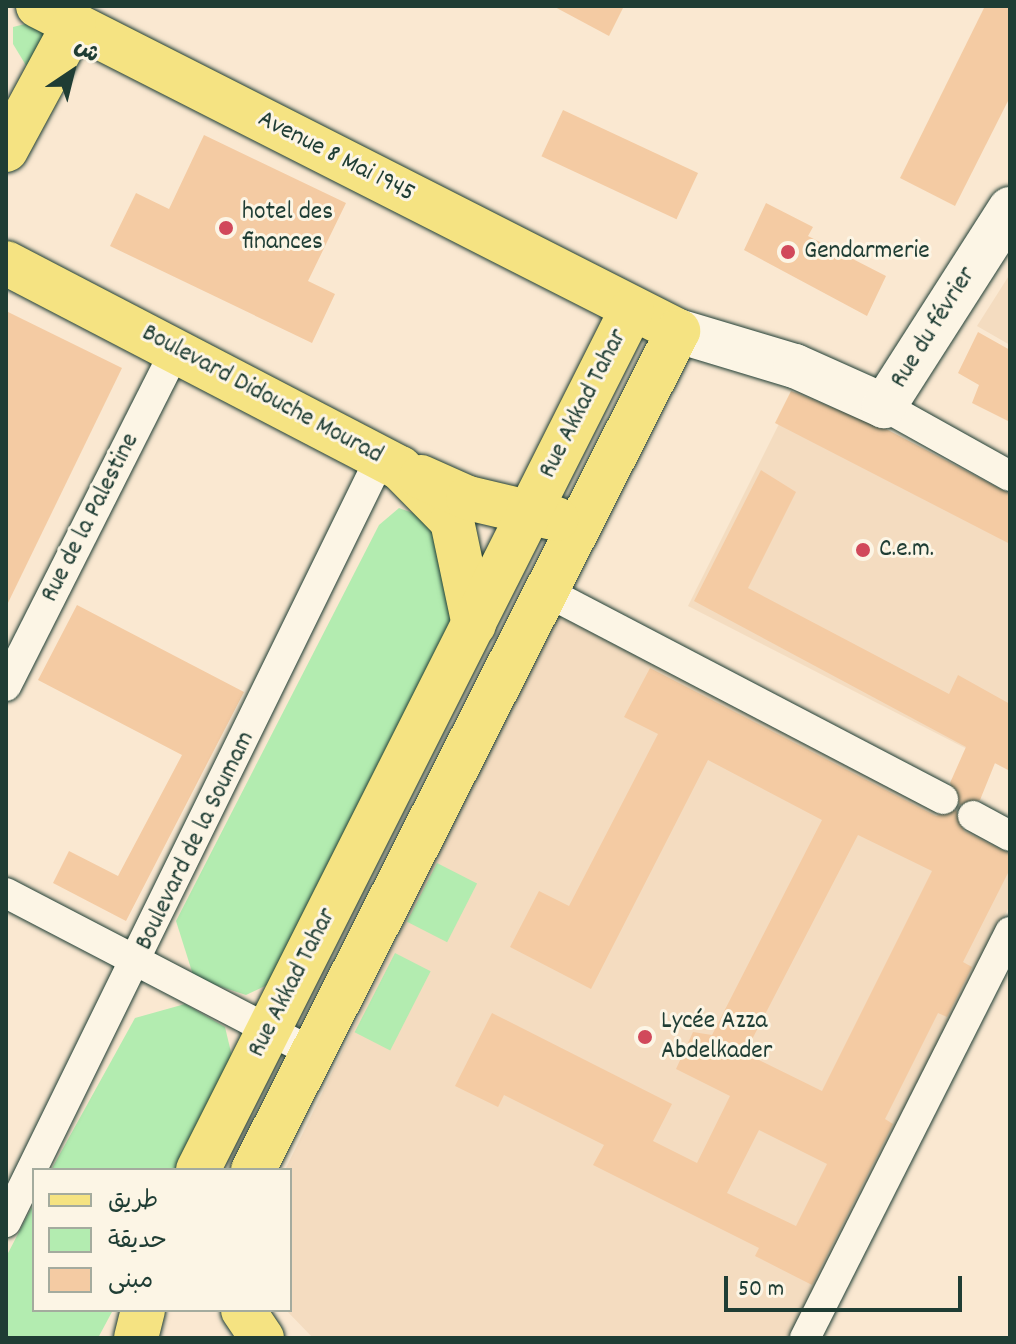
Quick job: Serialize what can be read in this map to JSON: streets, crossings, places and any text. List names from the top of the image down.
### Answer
{
  "streets": {
    "main road": ["Avenue 8 Mai 1945", "Boulevard Didouche Mourad", "Rue Akkad Tahar"],
    "street": ["Rue du février", "Rue de la Palestine", "Boulevard de la Soumam"]
  },
  "crossings": [
    ["Avenue 8 Mai 1945", "Rue Akkad Tahar"],
    ["Boulevard Didouche Mourad", "Rue Akkad Tahar"],
    ["Boulevard Didouche Mourad", "Rue de la Palestine"],
    ["Boulevard Didouche Mourad", "Boulevard de la Soumam"]
  ],
  "places": [
    "hotel des finances",
    "Gendarmerie",
    "C.e.m.",
    "Lycée Azza Abdelkader"
  ],
  "legend": ["طريق", "حديقة", "مبنى"],
  "scale_bar": "50 m",
  "north": "top right"
}
